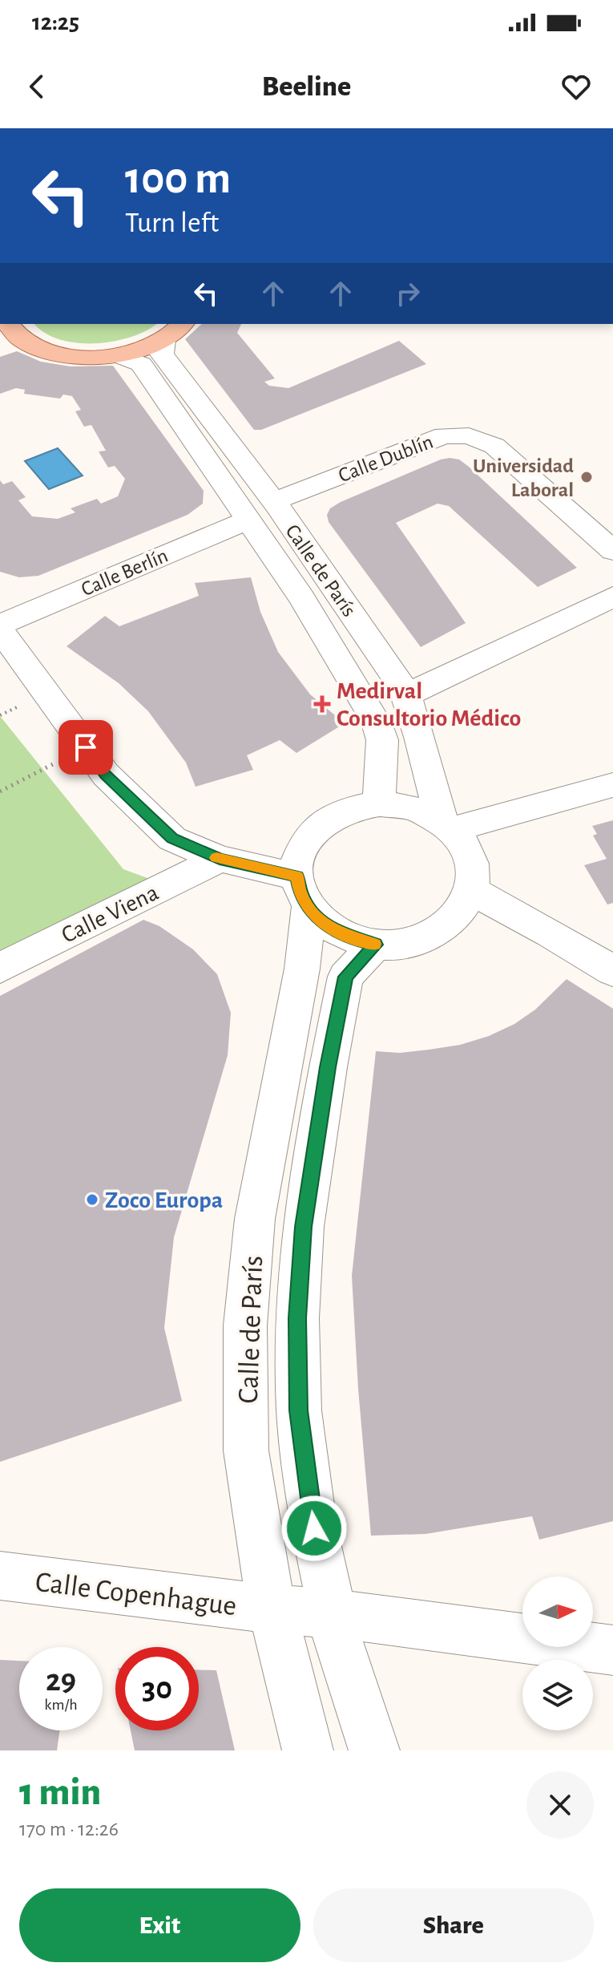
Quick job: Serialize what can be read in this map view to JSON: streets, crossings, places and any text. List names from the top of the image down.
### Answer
{
  "streets": {
    "street": [
      "Calle Dublín",
      "Calle de París",
      "Calle Berlín",
      "Calle Viena",
      "Calle Copenhague"
    ]
  },
  "crossings": [
    ["Calle Dublín", "Calle de París"],
    ["Calle Dublín", "Calle Berlín"],
    ["Calle de París", "Calle Berlín"],
    ["Calle de París", "Calle Copenhague"]
  ],
  "places": {
    "other": ["Universidad Laboral", "Zoco Europa"],
    "health": ["Medirval Consultorio Médico"]
  },
  "north": "right",
  "page": {
    "status": "12:25",
    "header": "Beeline",
    "turn": ["100 m", "Turn left"],
    "speed": "29 km/h",
    "limit": "30",
    "heading": ["1 min", "170 m · 12:26"],
    "buttons": ["Exit", "Share"]
  }
}
